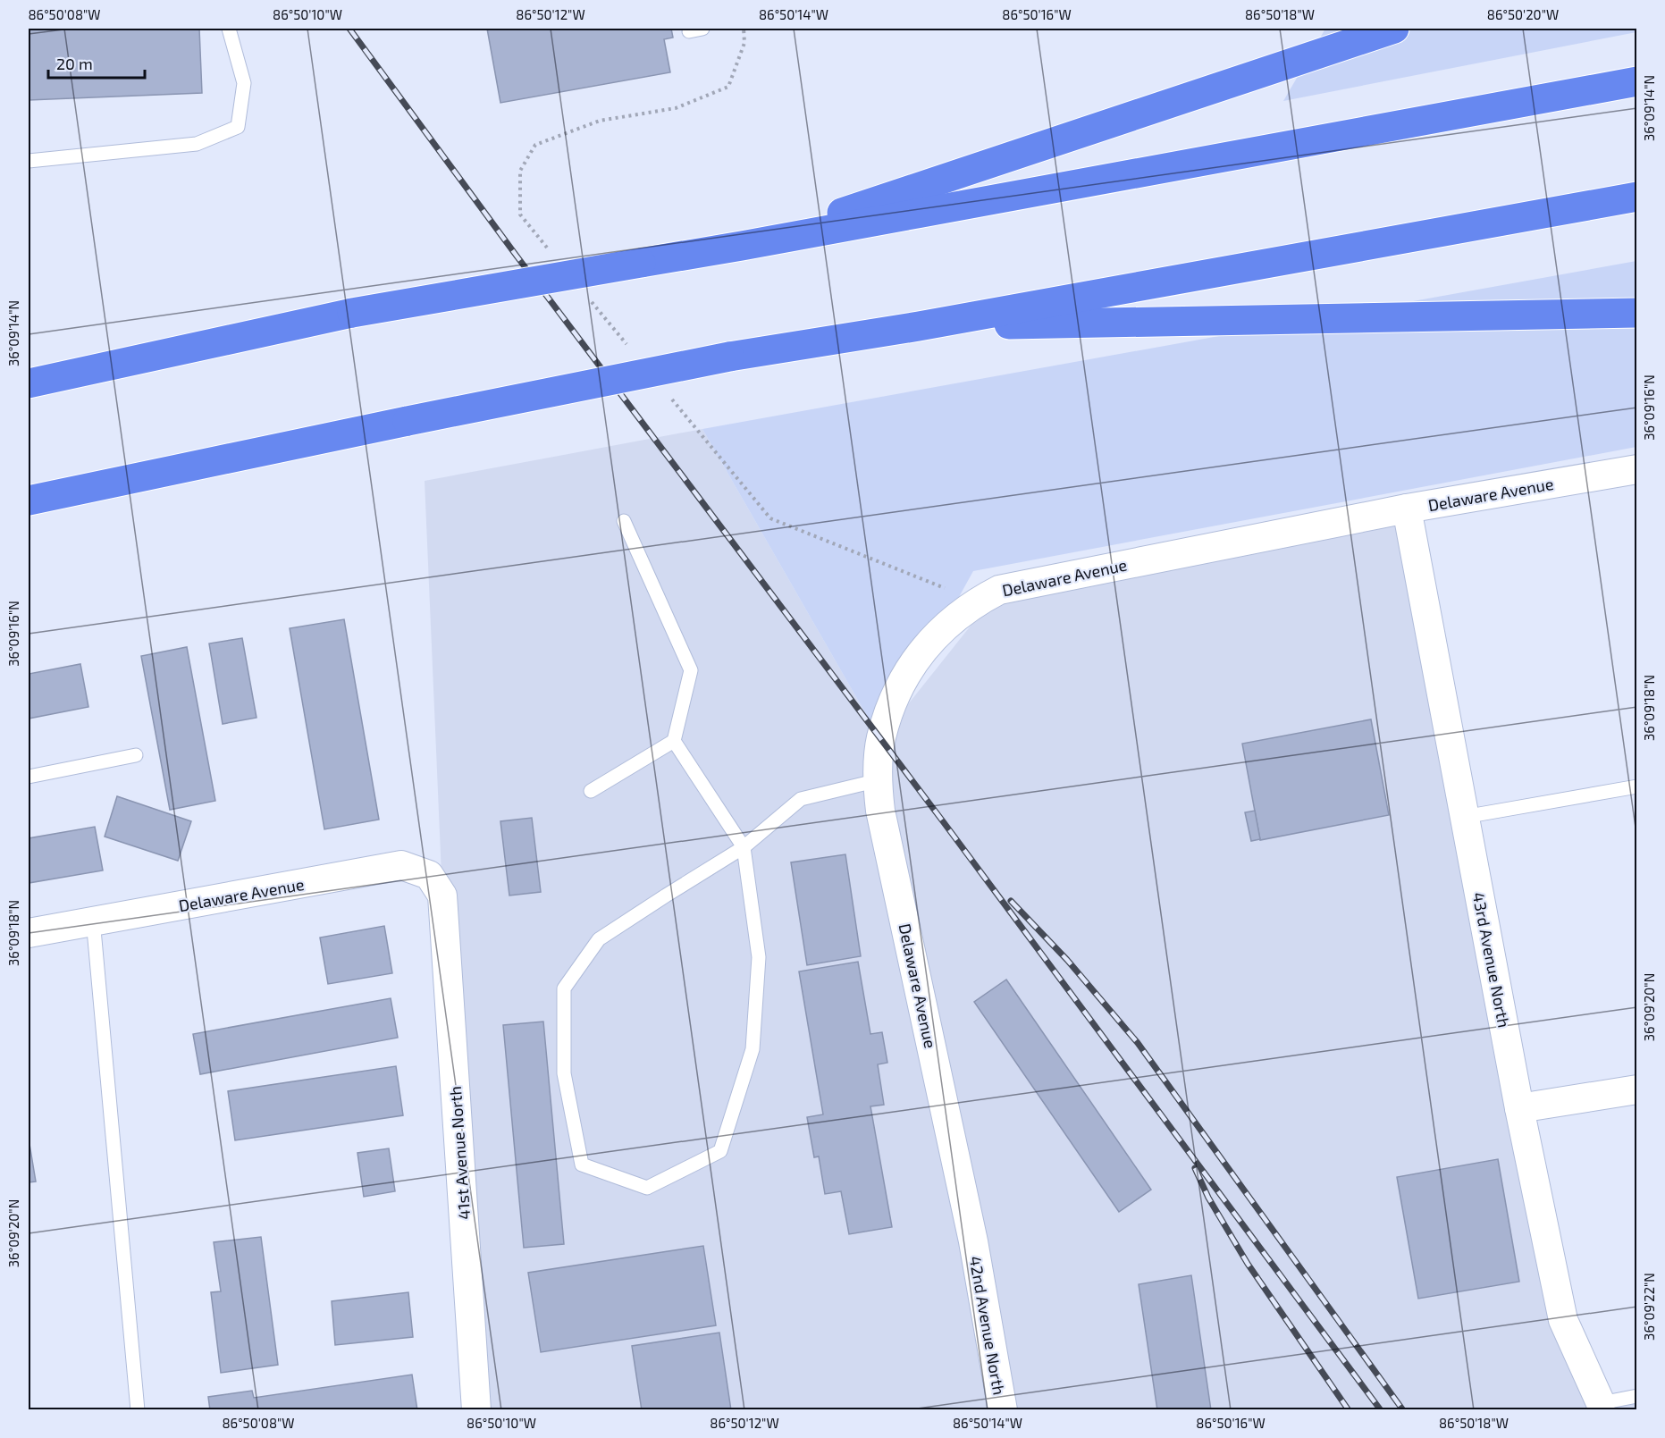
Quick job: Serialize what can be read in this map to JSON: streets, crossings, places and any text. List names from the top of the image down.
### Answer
{
  "streets": {
    "street": [
      "Delaware Avenue",
      "43rd Avenue North",
      "41st Avenue North",
      "42nd Avenue North"
    ]
  },
  "crossings": [
    ["Delaware Avenue", "43rd Avenue North"],
    ["Delaware Avenue", "41st Avenue North"],
    ["Delaware Avenue", "42nd Avenue North"]
  ],
  "scale_bar": "20 m",
  "coordinates": [
    "86°50'08\"W",
    "86°50'10\"W",
    "86°50'12\"W",
    "86°50'14\"W",
    "86°50'16\"W",
    "86°50'18\"W",
    "86°50'20\"W",
    "36°09'14\"N",
    "36°09'16\"N",
    "36°09'18\"N",
    "36°09'20\"N",
    "36°09'22\"N"
  ]
}
